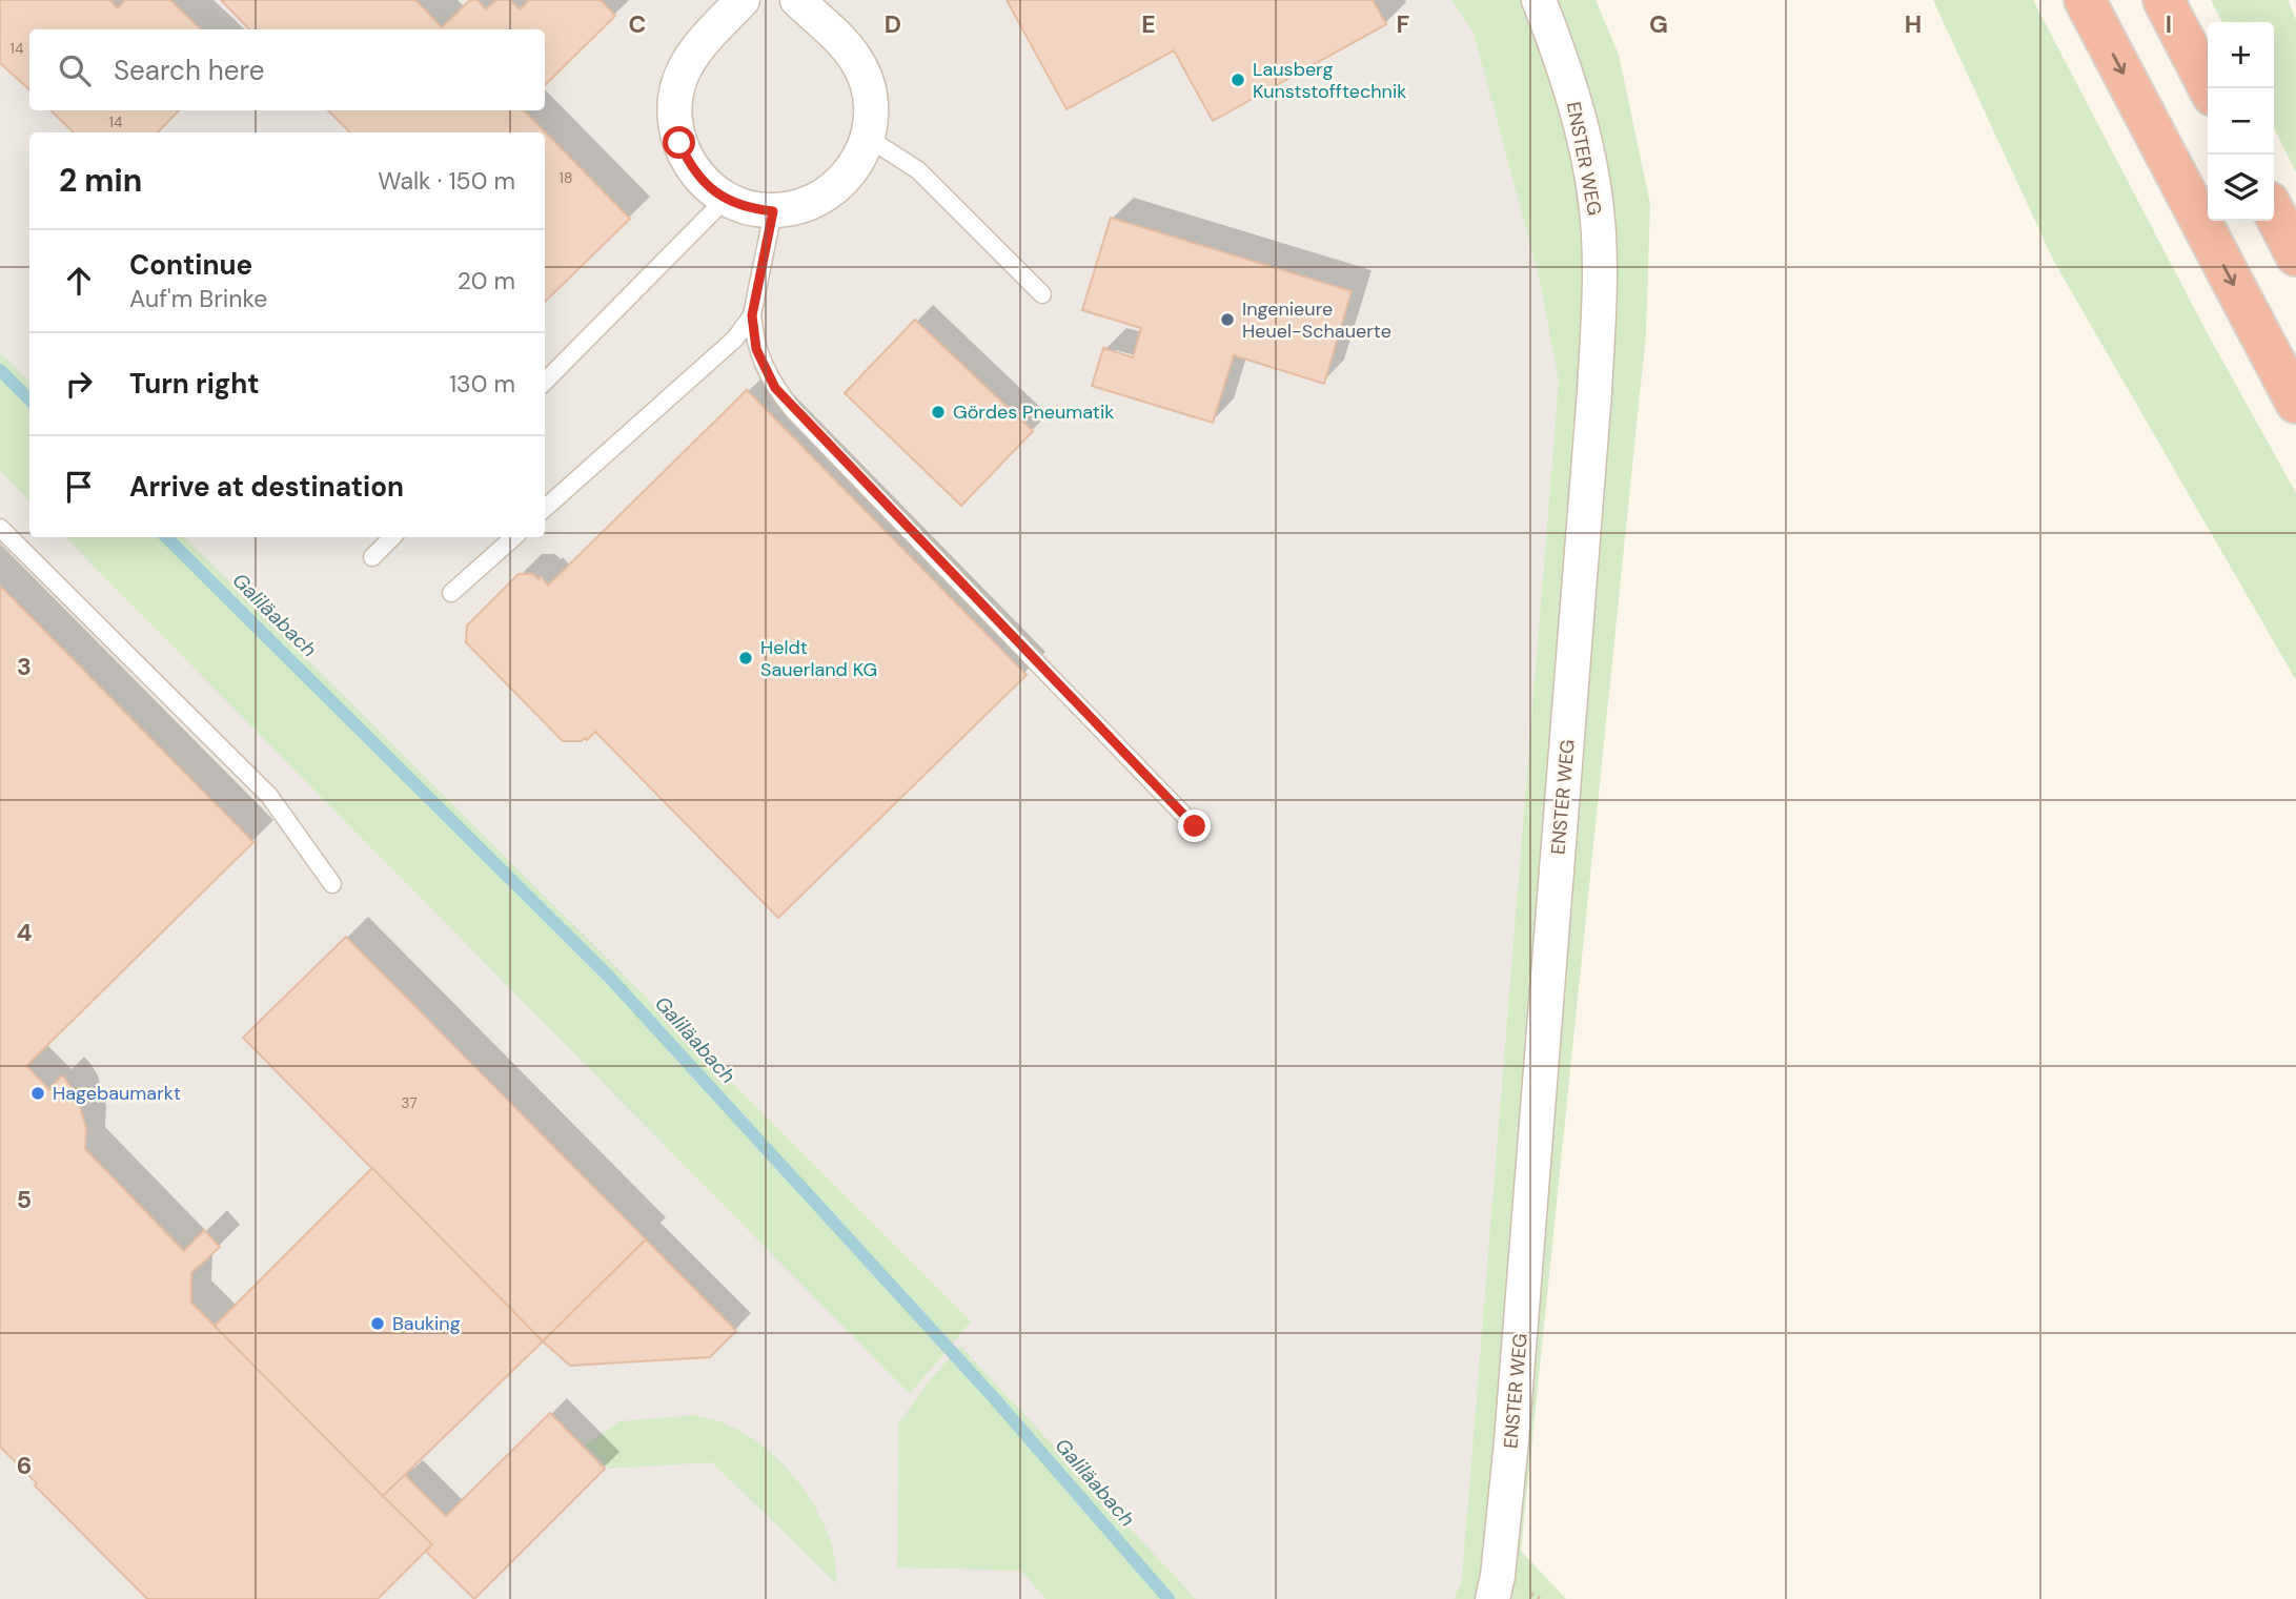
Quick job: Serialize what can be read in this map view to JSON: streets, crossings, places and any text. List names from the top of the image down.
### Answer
{
  "streets": {
    "street": ["ENSTER WEG"]
  },
  "water": ["Galiläabach"],
  "places": [
    "Lausberg Kunststofftechnik",
    "Ingenieure Heuel-Schauerte",
    "Gördes Pneumatik",
    "Heldt Sauerland KG",
    "Hagebaumarkt",
    "Bauking"
  ],
  "house_numbers": [
    "14",
    "14",
    "18",
    "37"
  ],
  "page": {
    "map_buttons": ["+", "−"],
    "search": "Search here",
    "heading": ["2 min", "Walk · 150 m"],
    "list": [
      ["Continue", "Auf'm Brinke", "20 m"],
      ["Turn right", "130 m"],
      "Arrive at destination"
    ]
  },
  "grid": {
    "columns": [
      "C",
      "D",
      "E",
      "F",
      "G",
      "H",
      "I"
    ],
    "rows": [
      "3",
      "4",
      "5",
      "6"
    ]
  }
}
